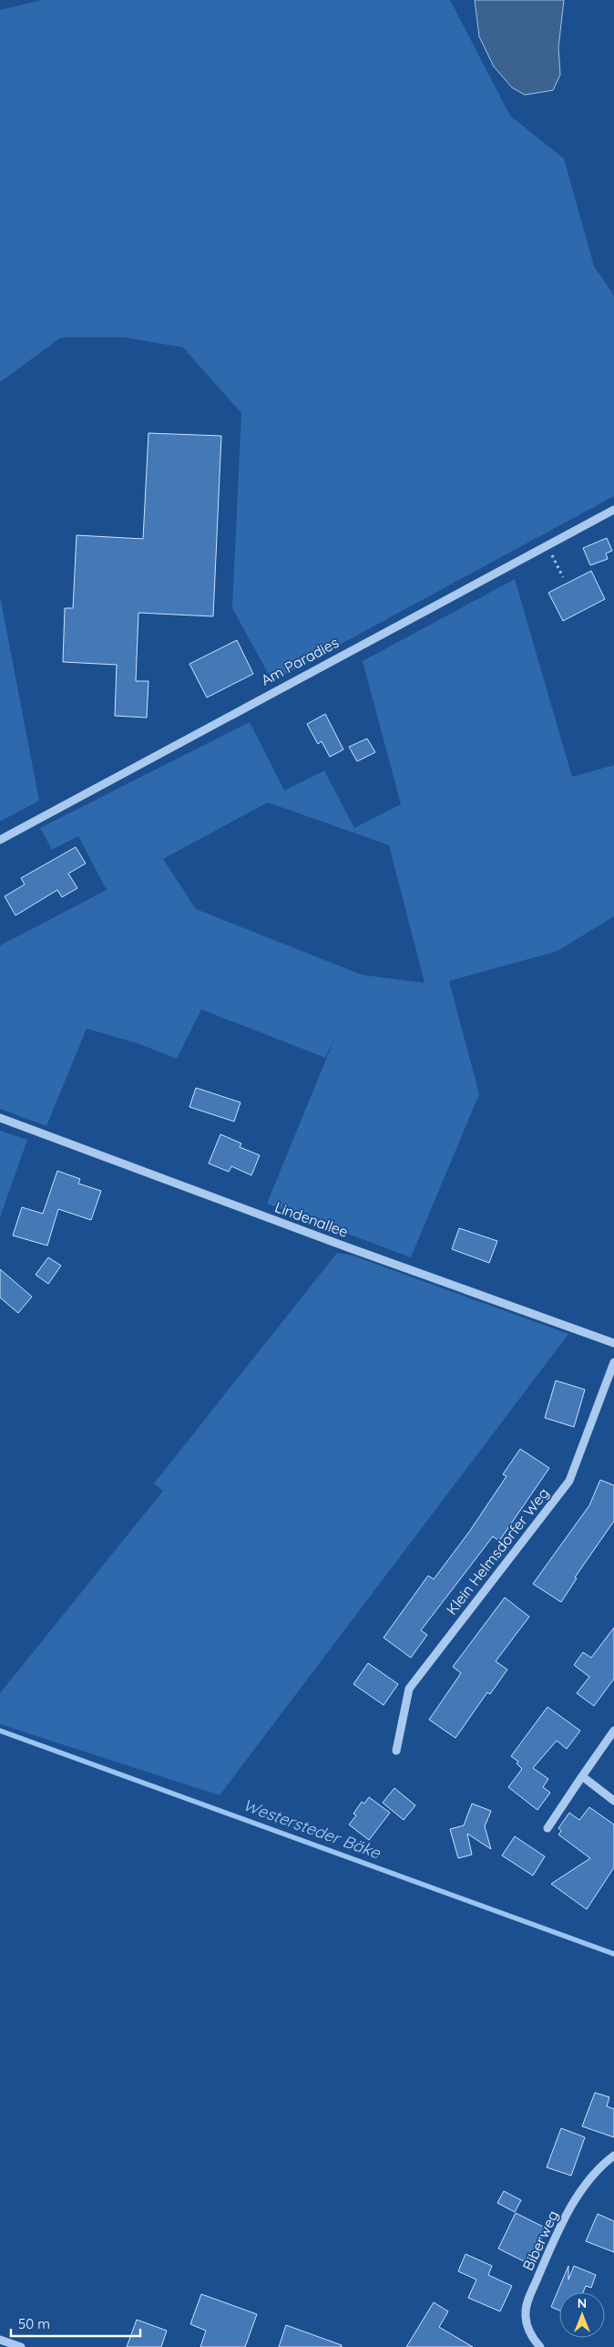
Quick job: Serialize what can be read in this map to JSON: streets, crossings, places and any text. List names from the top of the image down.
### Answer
{
  "streets": {
    "street": [
      "Am Paradies",
      "Lindenallee",
      "Klein Helmsdorfer Weg",
      "Biberweg"
    ]
  },
  "water": ["Westersteder Bäke"],
  "scale_bar": "50 m",
  "north": "top"
}
